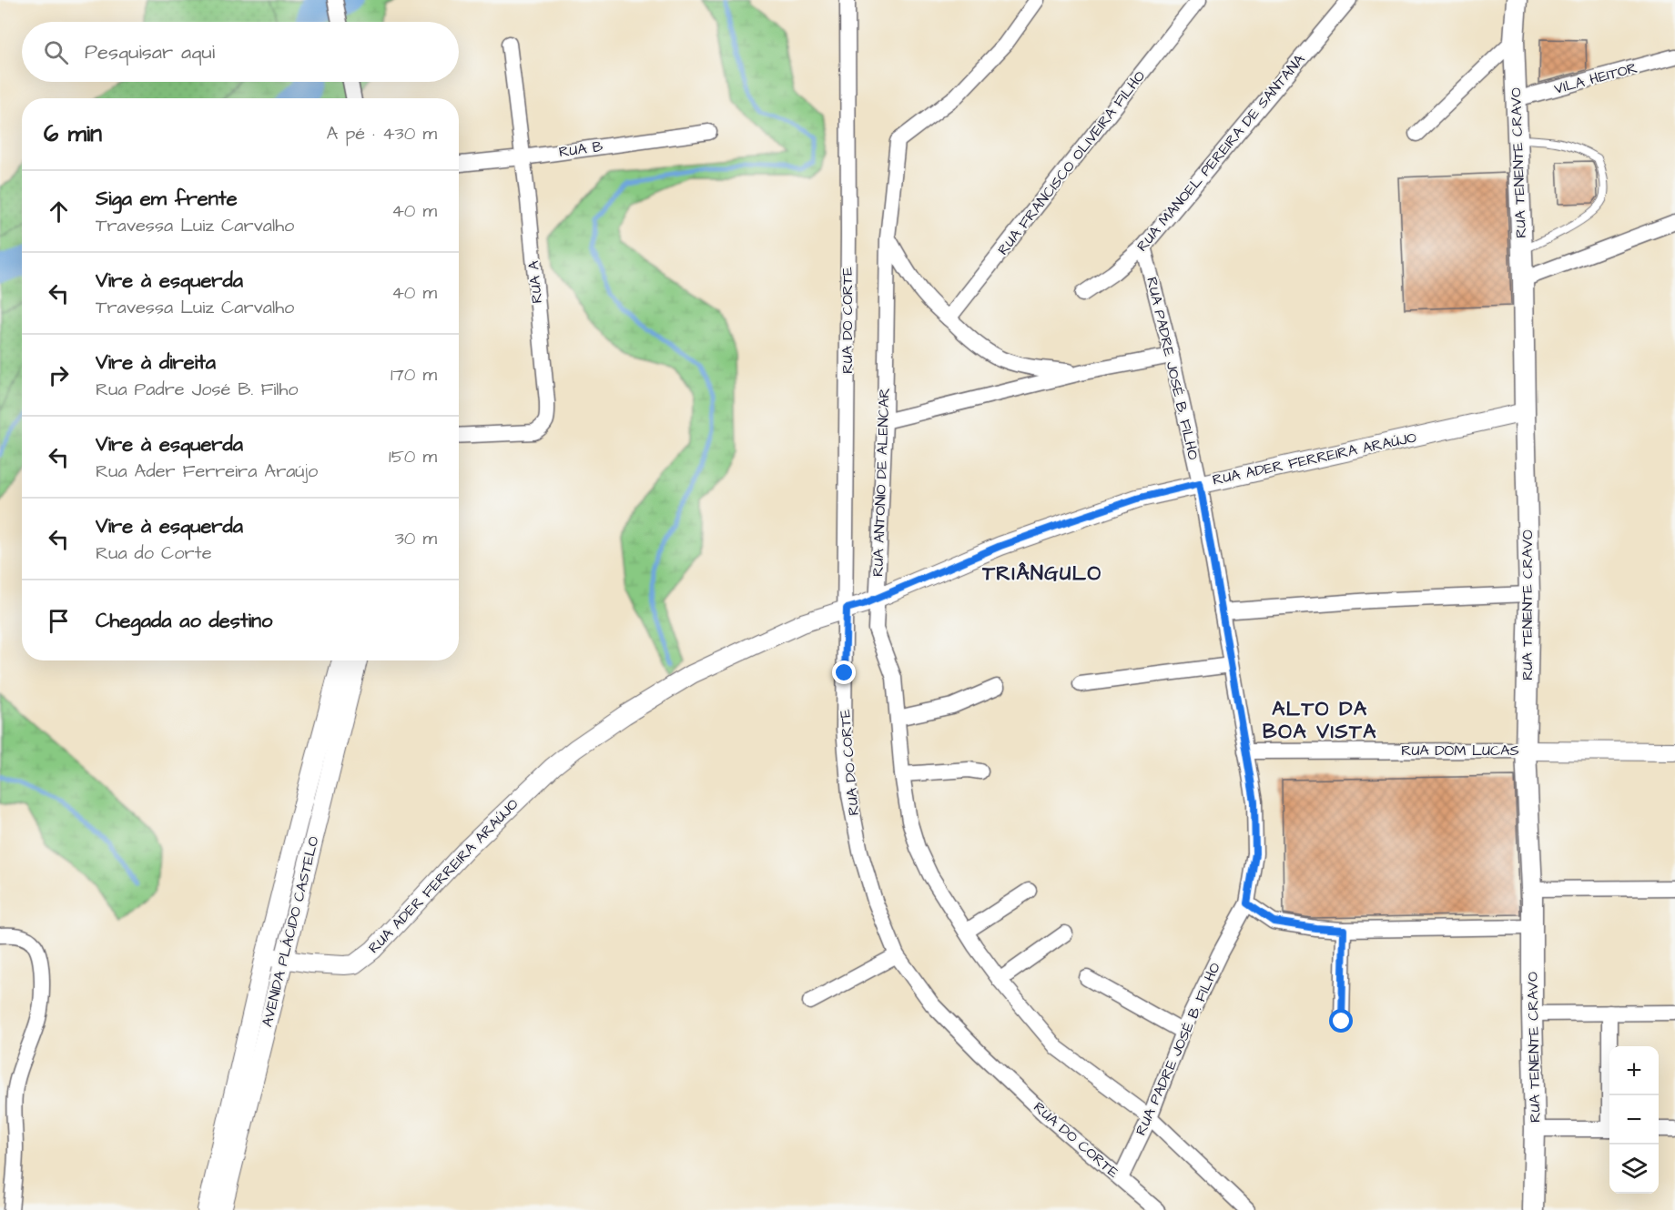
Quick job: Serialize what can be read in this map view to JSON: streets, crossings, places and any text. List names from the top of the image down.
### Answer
{
  "streets": {
    "main road": ["RUA TENENTE CRAVO"],
    "street": [
      "VILA HEITOR",
      "RUA B",
      "RUA MANOEL PEREIRA DE SANTANA",
      "RUA FRANCISCO OLIVEIRA FILHO",
      "RUA A",
      "RUA DO CORTE",
      "RUA PADRE JOSÉ B. FILHO",
      "RUA ADER FERREIRA ARAÚJO",
      "RUA ANTONIO DE ALENCAR",
      "RUA DOM LUCAS",
      "AVENIDA PLÁCIDO CASTELO"
    ]
  },
  "crossings": [
    ["VILA HEITOR", "RUA TENENTE CRAVO"],
    ["RUA B", "RUA A"],
    ["RUA MANOEL PEREIRA DE SANTANA", "RUA PADRE JOSÉ B. FILHO"],
    ["RUA TENENTE CRAVO", "RUA ADER FERREIRA ARAÚJO"],
    ["RUA TENENTE CRAVO", "RUA DOM LUCAS"],
    ["RUA DO CORTE", "RUA PADRE JOSÉ B. FILHO"],
    ["RUA DO CORTE", "RUA ADER FERREIRA ARAÚJO"],
    ["RUA PADRE JOSÉ B. FILHO", "RUA ADER FERREIRA ARAÚJO"],
    ["RUA PADRE JOSÉ B. FILHO", "RUA ANTONIO DE ALENCAR"],
    ["RUA PADRE JOSÉ B. FILHO", "RUA DOM LUCAS"],
    ["RUA ADER FERREIRA ARAÚJO", "RUA ANTONIO DE ALENCAR"],
    ["RUA ADER FERREIRA ARAÚJO", "AVENIDA PLÁCIDO CASTELO"]
  ],
  "districts": ["TRIÂNGULO", "ALTO DA BOA VISTA"],
  "page": {
    "search": "Pesquisar aqui",
    "heading": ["6 min", "A pé · 430 m"],
    "list": [
      ["Siga em frente", "Travessa Luiz Carvalho", "40 m"],
      ["Vire à esquerda", "Travessa Luiz Carvalho", "40 m"],
      ["Vire à direita", "Rua Padre José B. Filho", "170 m"],
      ["Vire à esquerda", "Rua Ader Ferreira Araújo", "150 m"],
      ["Vire à esquerda", "Rua do Corte", "30 m"],
      "Chegada ao destino"
    ],
    "map_buttons": ["+", "−"]
  }
}
